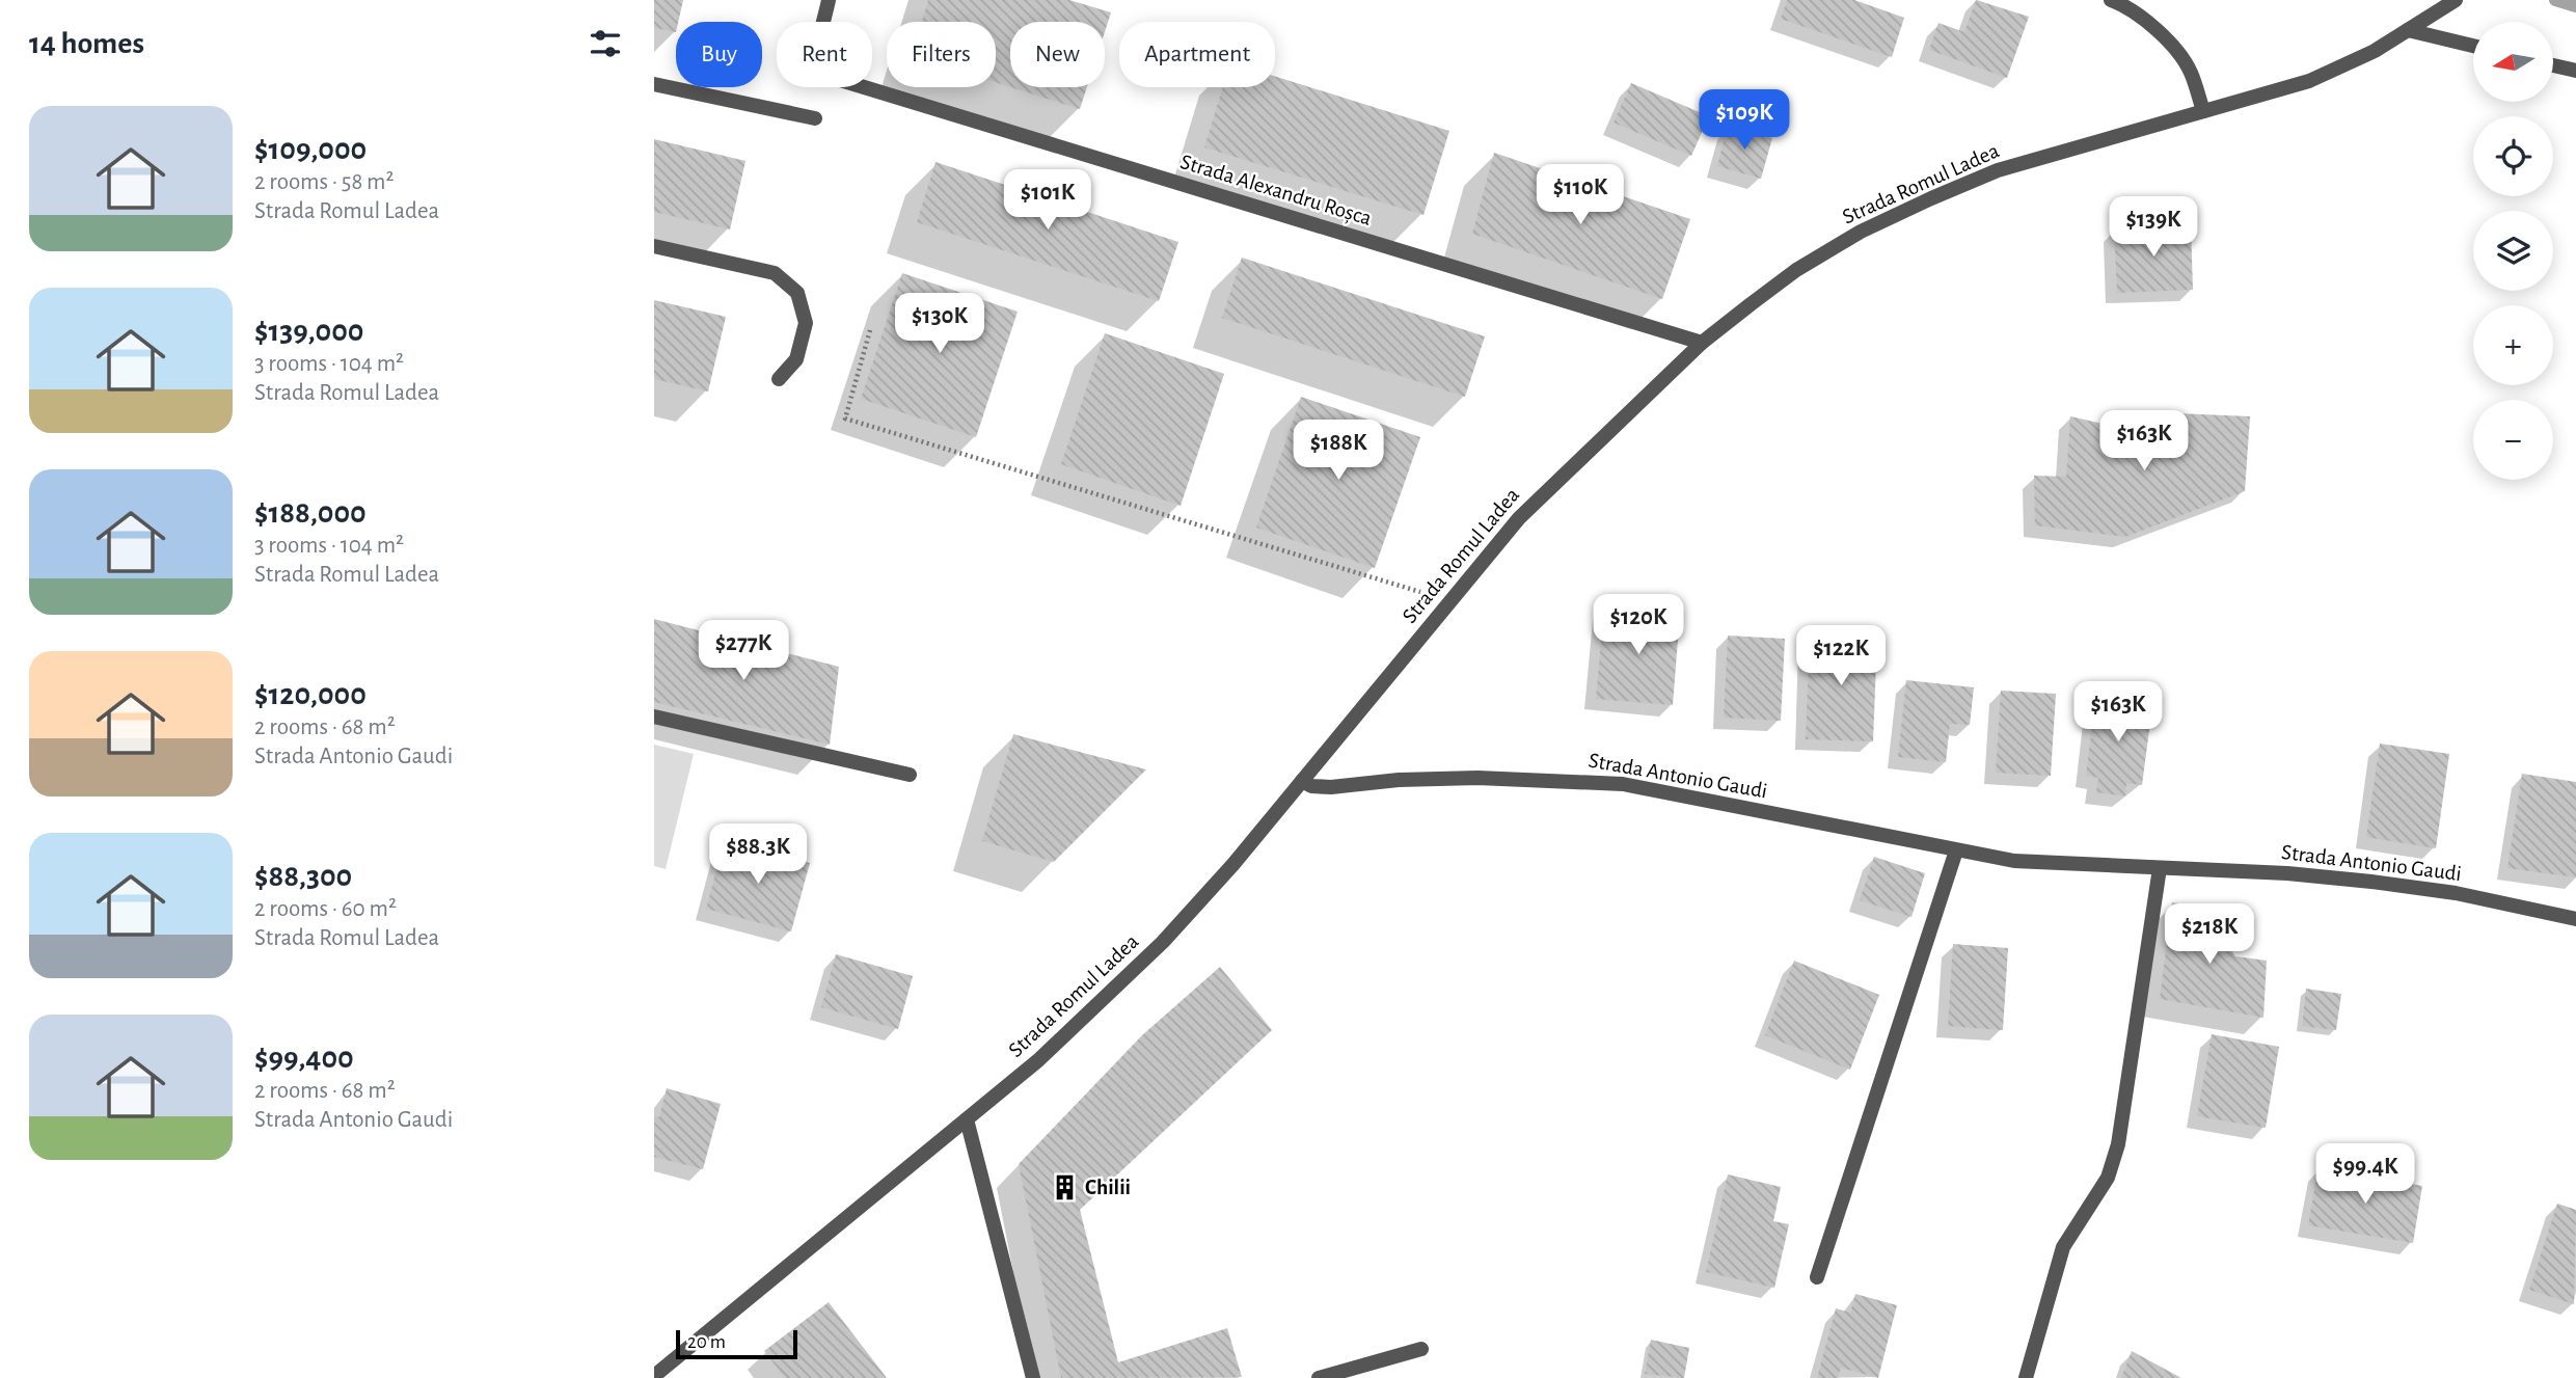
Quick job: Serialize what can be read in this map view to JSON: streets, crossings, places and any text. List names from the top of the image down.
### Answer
{
  "streets": {
    "street": ["Strada Romul Ladea", "Strada Alexandru Roșca", "Strada Antonio Gaudi"]
  },
  "crossings": [
    ["Strada Romul Ladea", "Strada Alexandru Roșca"],
    ["Strada Romul Ladea", "Strada Antonio Gaudi"]
  ],
  "places": {
    "building": ["Chilii"]
  },
  "scale_bar": "20 m",
  "north": "left",
  "page": {
    "heading": "14 homes",
    "map_buttons": ["+", "−"],
    "chip": [
      "Buy",
      "Rent",
      "Filters",
      "New",
      "Apartment"
    ],
    "list": [
      {
        "name": "$109,000",
        "note": "2 rooms · 58 m² · Strada Romul Ladea"
      },
      {
        "name": "$139,000",
        "note": "3 rooms · 104 m² · Strada Romul Ladea"
      },
      {
        "name": "$188,000",
        "note": "3 rooms · 104 m² · Strada Romul Ladea"
      },
      {
        "name": "$120,000",
        "note": "2 rooms · 68 m² · Strada Antonio Gaudi"
      },
      {
        "name": "$88,300",
        "note": "2 rooms · 60 m² · Strada Romul Ladea"
      },
      {
        "name": "$99,400",
        "note": "2 rooms · 68 m² · Strada Antonio Gaudi"
      }
    ],
    "price": [
      "$109K",
      "$110K",
      "$101K",
      "$139K",
      "$130K",
      "$163K",
      "$188K",
      "$120K",
      "$277K",
      "$122K",
      "$163K",
      "$88.3K",
      "$218K",
      "$99.4K"
    ],
    "scale": "20 m"
  }
}
